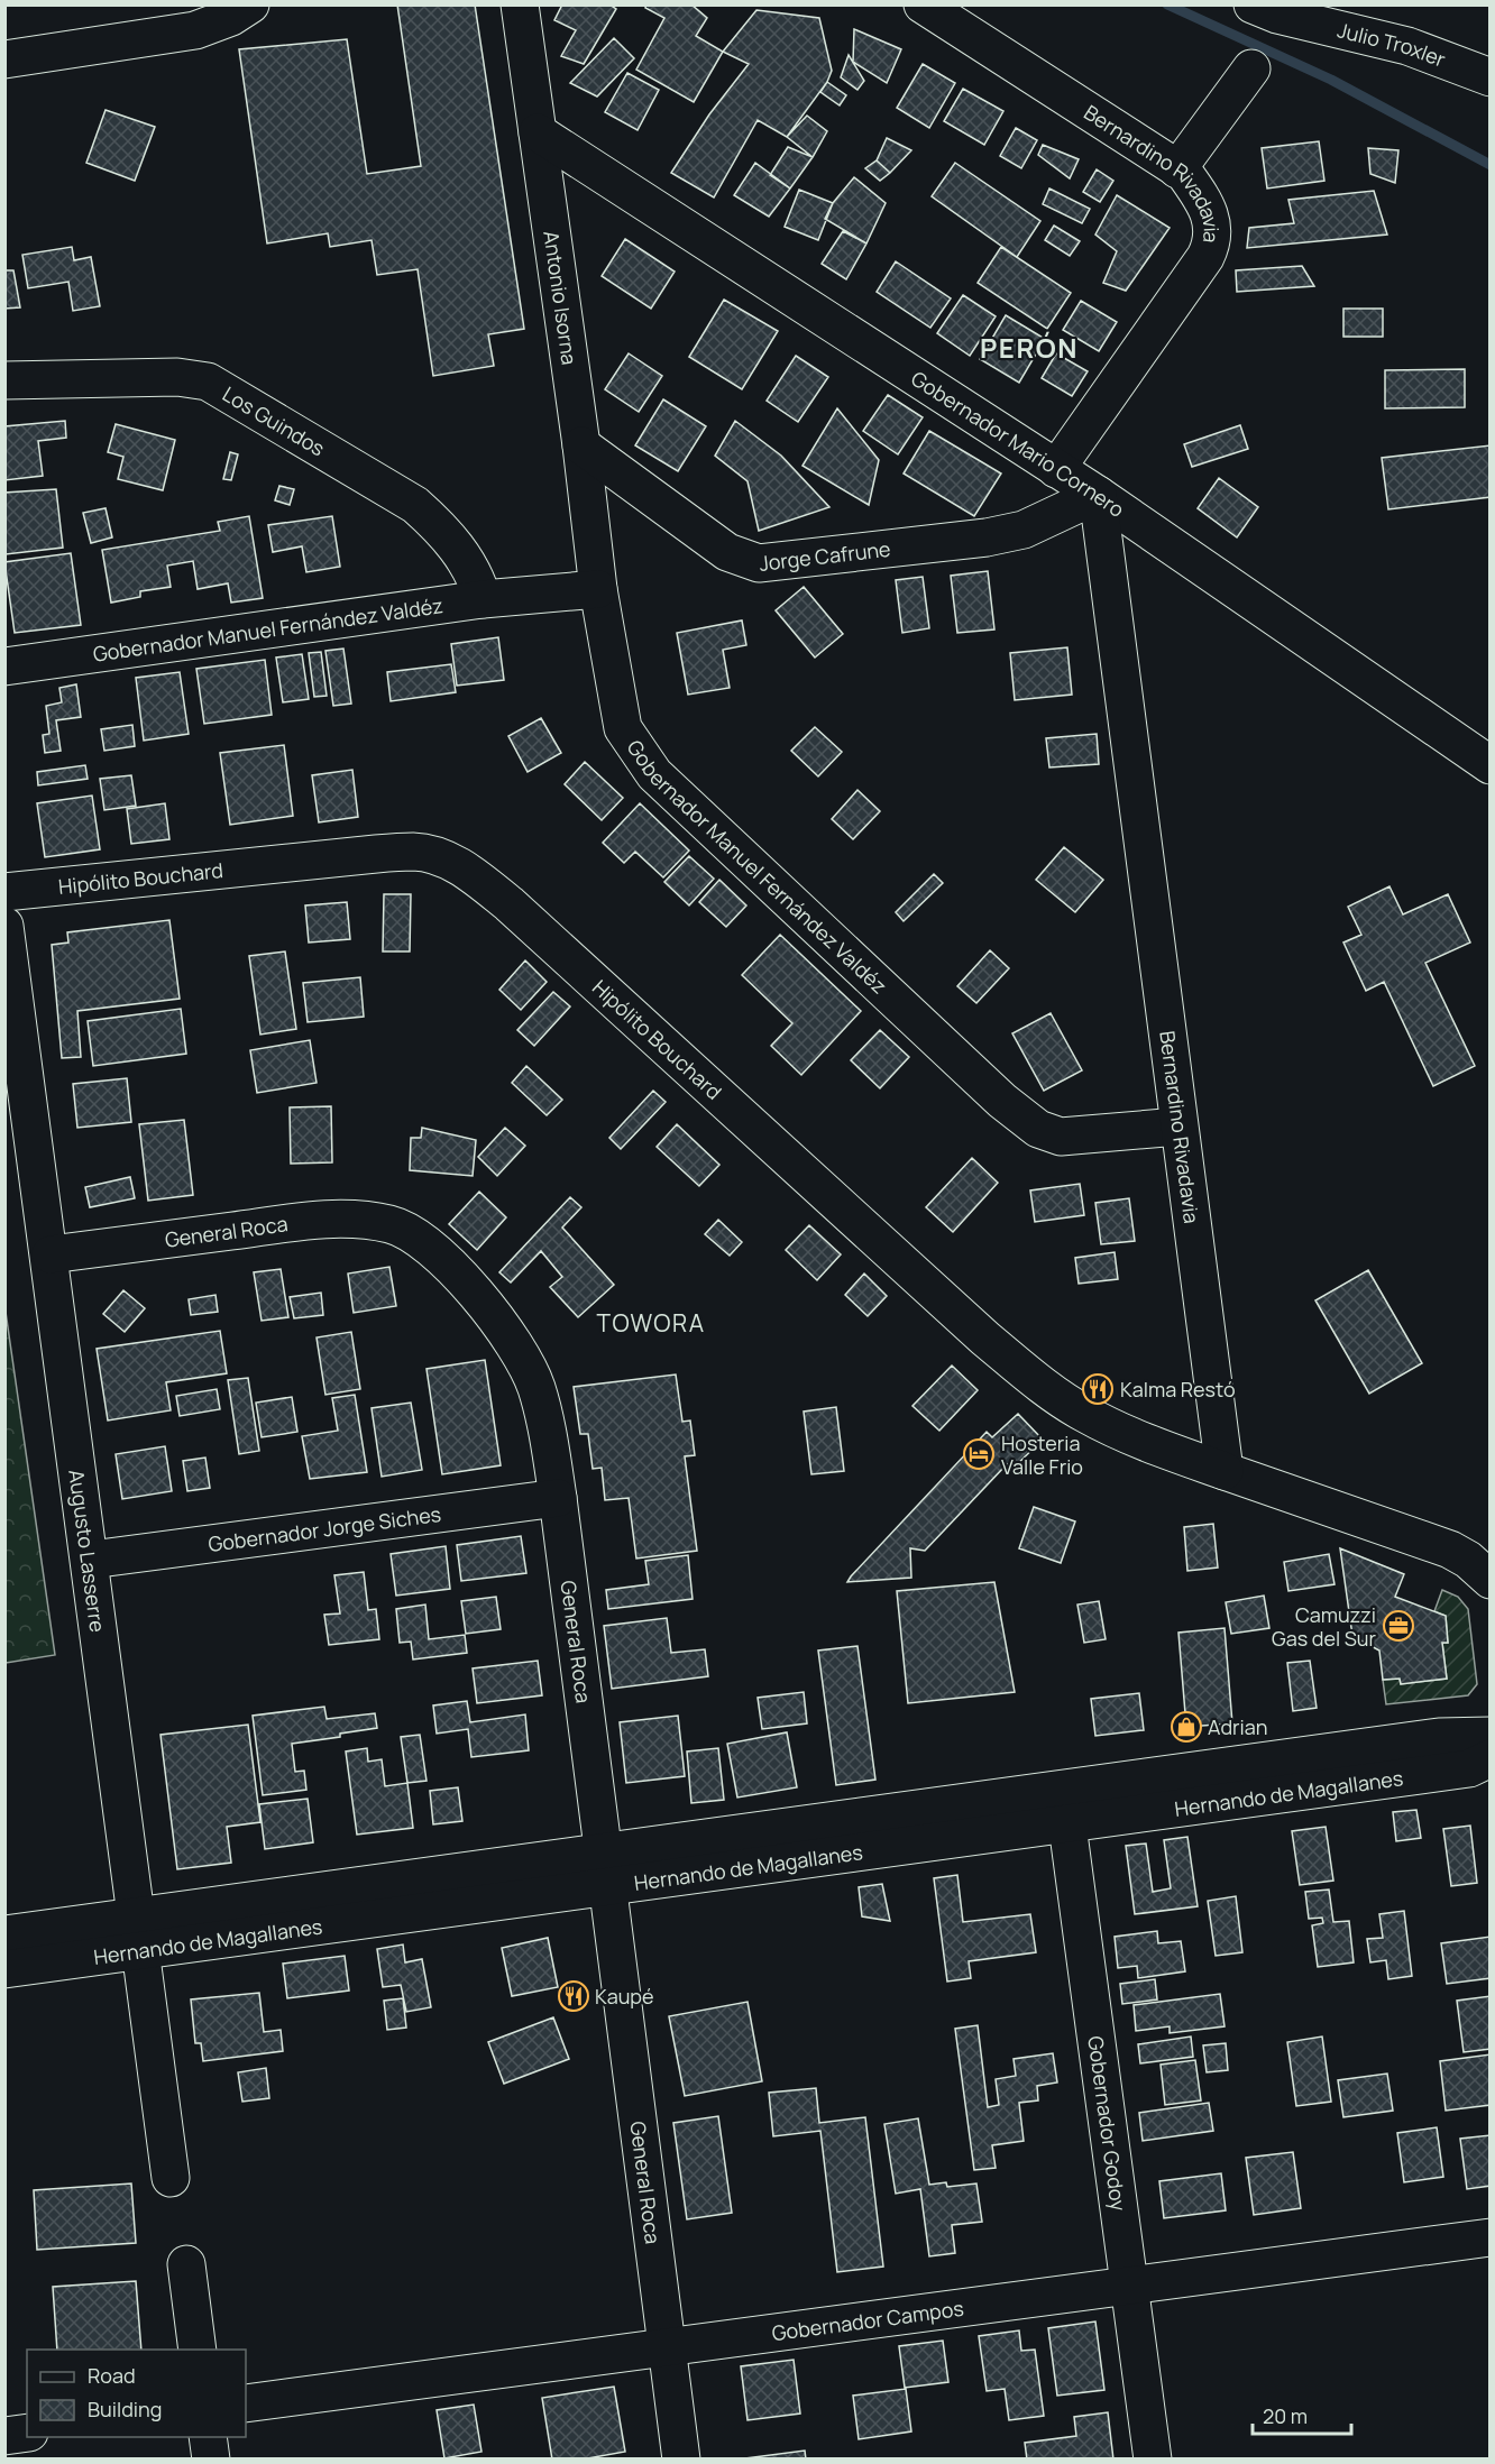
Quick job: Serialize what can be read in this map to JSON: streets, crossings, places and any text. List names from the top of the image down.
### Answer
{
  "streets": {
    "street": [
      "Julio Troxler",
      "Bernardino Rivadavia",
      "Antonio Isorna",
      "Los Guindos",
      "Gobernador Mario Cornero",
      "Jorge Cafrune",
      "Gobernador Manuel Fernández Valdéz",
      "Hipólito Bouchard",
      "General Roca",
      "Gobernador Jorge Siches",
      "Augusto Lasserre",
      "Hernando de Magallanes",
      "Gobernador Godoy",
      "Gobernador Campos"
    ]
  },
  "crossings": [
    ["Bernardino Rivadavia", "Gobernador Mario Cornero"],
    ["Bernardino Rivadavia", "Jorge Cafrune"],
    ["Bernardino Rivadavia", "Gobernador Manuel Fernández Valdéz"],
    ["Bernardino Rivadavia", "Hipólito Bouchard"],
    ["Antonio Isorna", "Gobernador Mario Cornero"],
    ["Antonio Isorna", "Jorge Cafrune"],
    ["Antonio Isorna", "Gobernador Manuel Fernández Valdéz"],
    ["Los Guindos", "Gobernador Manuel Fernández Valdéz"],
    ["Gobernador Mario Cornero", "Jorge Cafrune"],
    ["General Roca", "Gobernador Jorge Siches"],
    ["General Roca", "Augusto Lasserre"],
    ["General Roca", "Hernando de Magallanes"],
    ["General Roca", "Gobernador Campos"],
    ["Gobernador Jorge Siches", "Augusto Lasserre"],
    ["Augusto Lasserre", "Hernando de Magallanes"],
    ["Hernando de Magallanes", "Gobernador Godoy"],
    ["Gobernador Godoy", "Gobernador Campos"]
  ],
  "districts": ["PERÓN", "TOWORA"],
  "places": {
    "restaurant": ["Kalma Restó", "Kaupé"],
    "hotel": ["Hosteria Valle Frio"],
    "office": ["Camuzzi Gas del Sur"],
    "shop": ["Adrian"]
  },
  "legend": ["Road", "Building"],
  "scale_bar": "20 m"
}
